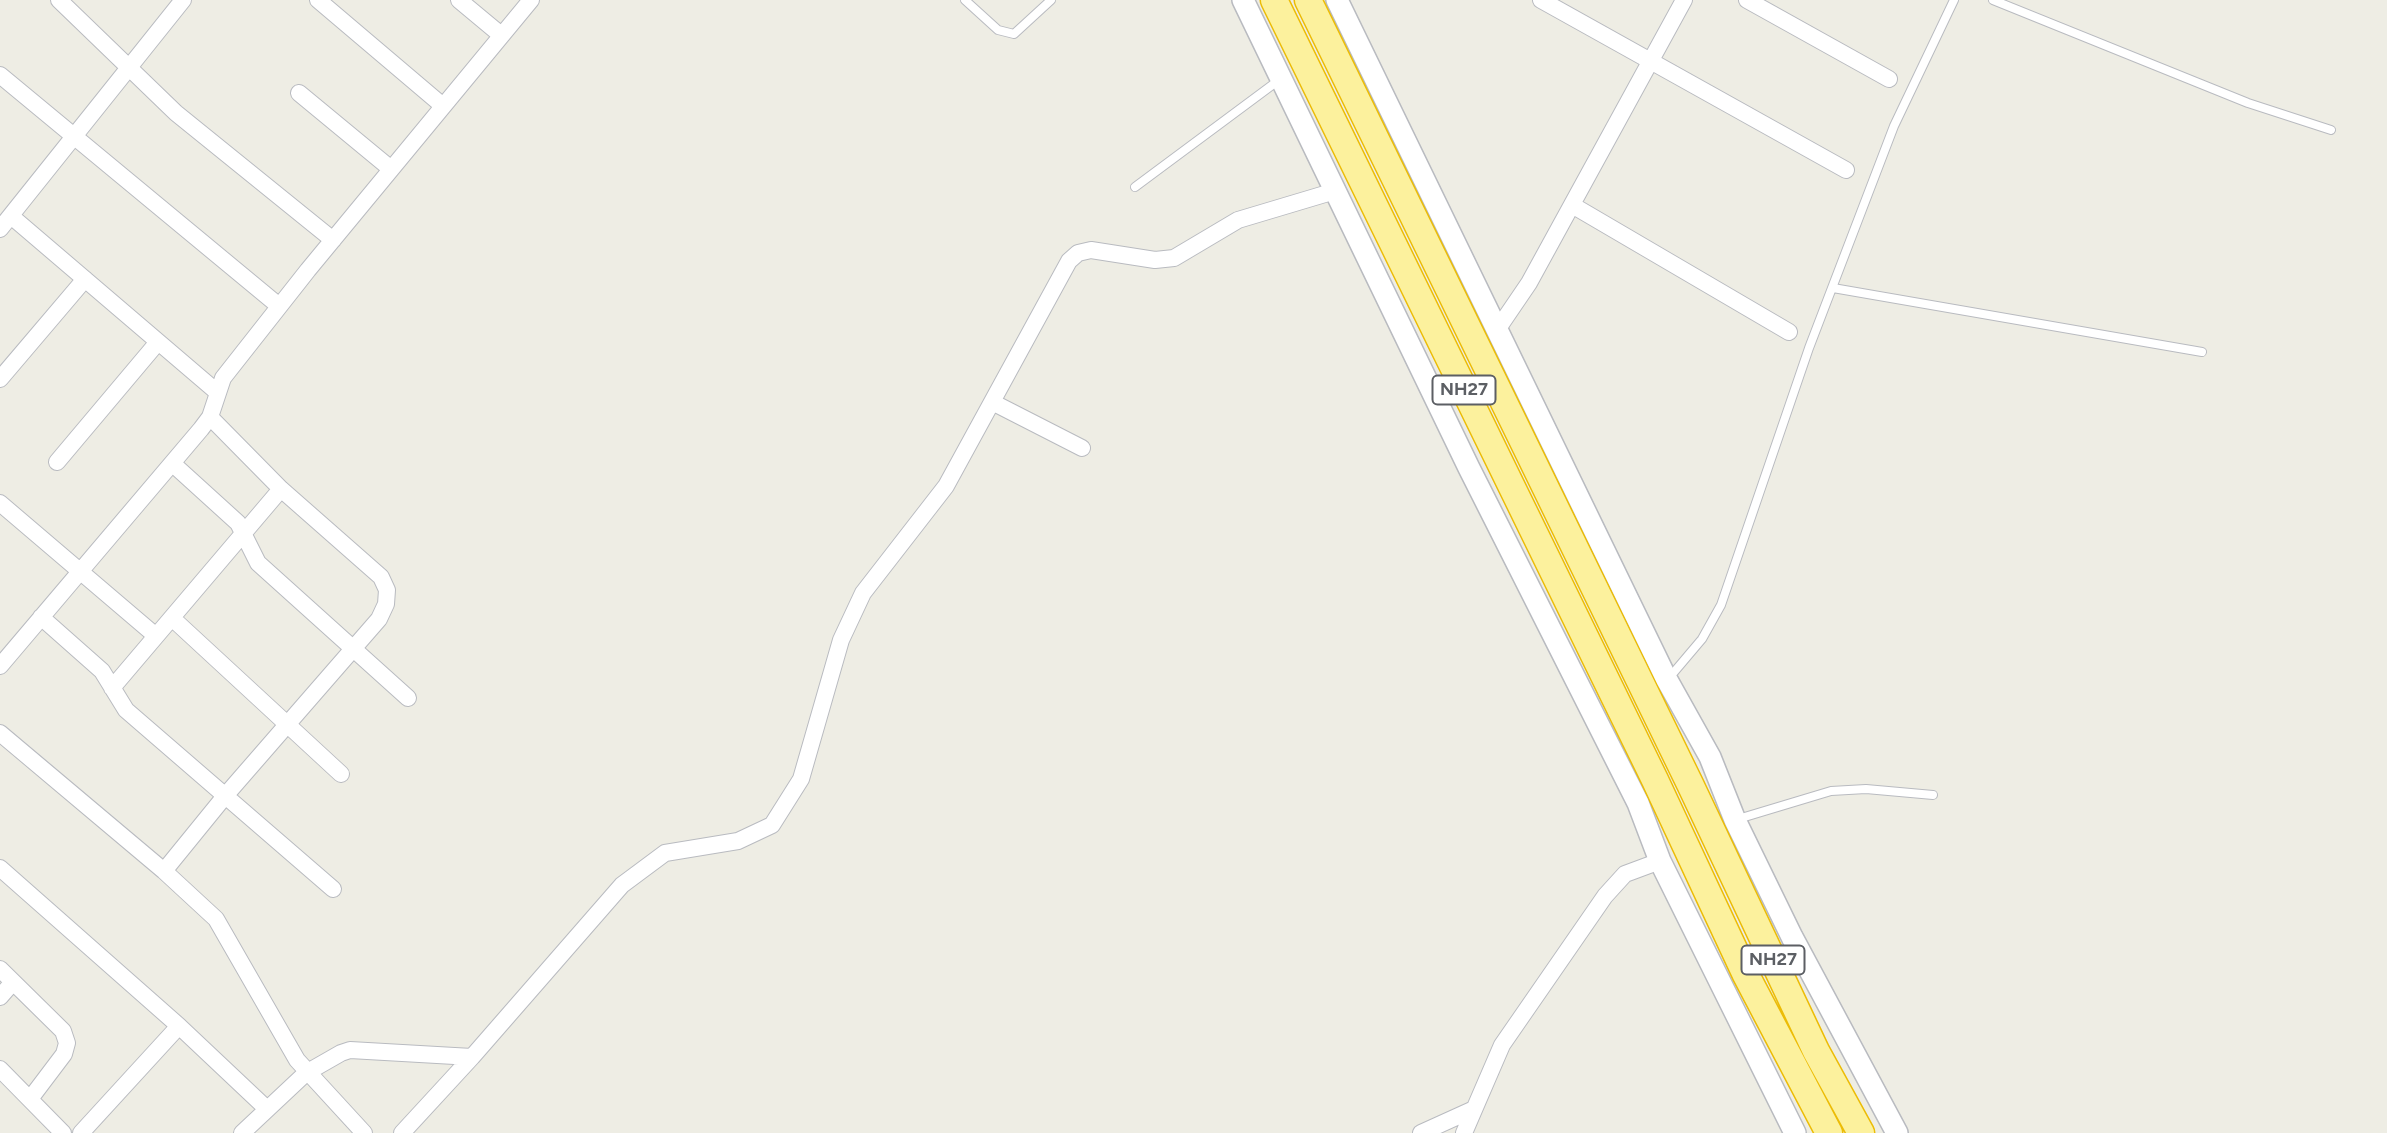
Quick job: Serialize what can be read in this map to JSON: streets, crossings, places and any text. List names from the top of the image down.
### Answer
{
  "streets": {
    "highway": ["NH27"]
  }
}
